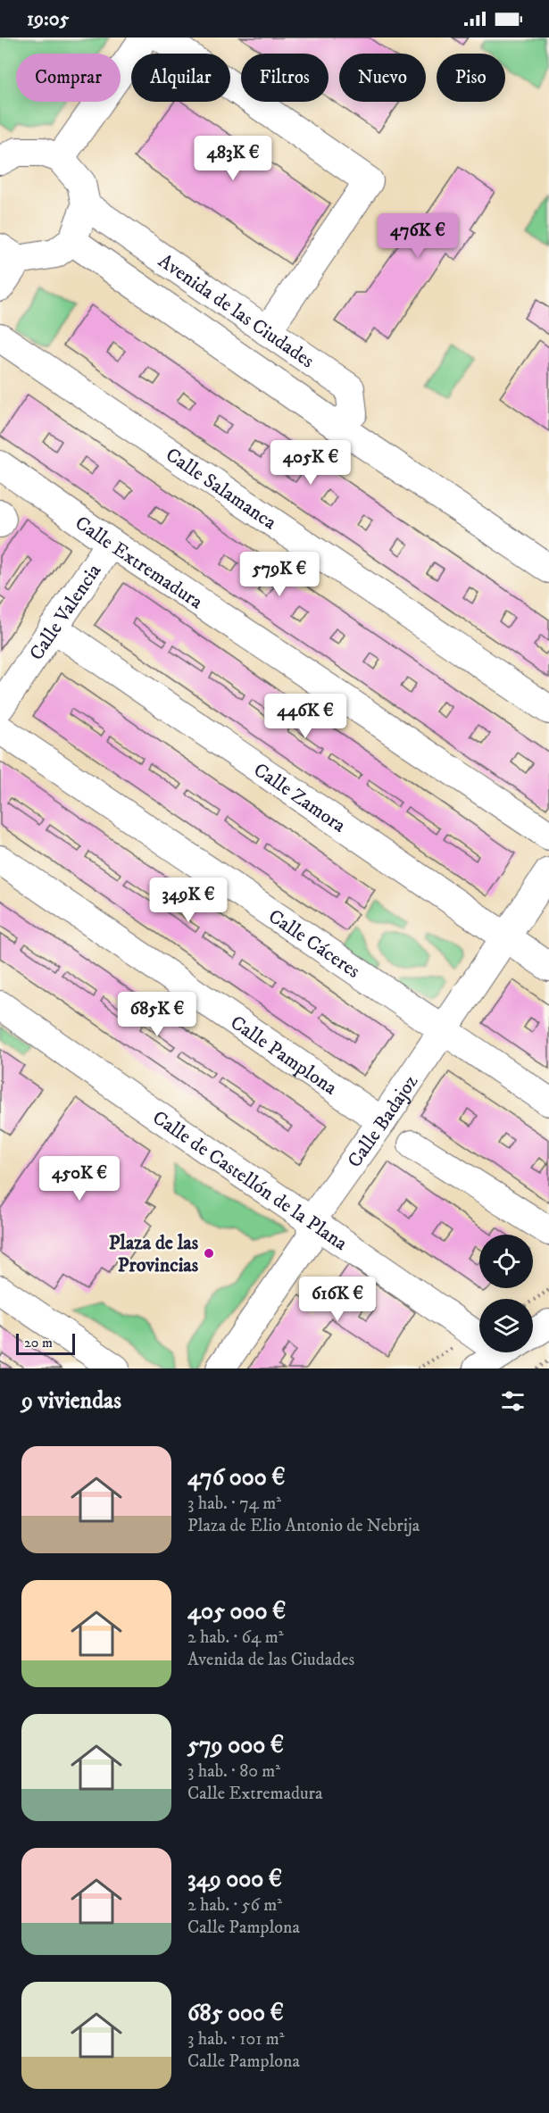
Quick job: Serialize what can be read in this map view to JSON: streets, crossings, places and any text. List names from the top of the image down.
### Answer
{
  "streets": {
    "street": [
      "Avenida de las Ciudades",
      "Calle Salamanca",
      "Calle Extremadura",
      "Calle Valencia",
      "Calle Zamora",
      "Calle Cáceres",
      "Calle Pamplona",
      "Calle Badajoz",
      "Calle de Castellón de la Plana"
    ]
  },
  "crossings": [
    ["Calle Extremadura", "Calle Valencia"],
    ["Calle Valencia", "Calle Zamora"],
    ["Calle Zamora", "Calle Badajoz"],
    ["Calle Cáceres", "Calle Badajoz"],
    ["Calle Pamplona", "Calle Badajoz"],
    ["Calle Badajoz", "Calle de Castellón de la Plana"]
  ],
  "places": ["Plaza de las Provincias"],
  "scale_bar": "20 m",
  "page": {
    "status": "19:05",
    "chip": [
      "Comprar",
      "Alquilar",
      "Filtros",
      "Nuevo",
      "Piso"
    ],
    "price": [
      "483K €",
      "476K €",
      "405K €",
      "579K €",
      "446K €",
      "349K €",
      "685K €",
      "450K €",
      "616K €"
    ],
    "scale": "20 m",
    "heading": "9 viviendas",
    "list": [
      {
        "name": "476 000 €",
        "note": "3 hab. · 74 m² · Plaza de Elio Antonio de Nebrija"
      },
      {
        "name": "405 000 €",
        "note": "2 hab. · 64 m² · Avenida de las Ciudades"
      },
      {
        "name": "579 000 €",
        "note": "3 hab. · 80 m² · Calle Extremadura"
      },
      {
        "name": "349 000 €",
        "note": "2 hab. · 56 m² · Calle Pamplona"
      },
      {
        "name": "685 000 €",
        "note": "3 hab. · 101 m² · Calle Pamplona"
      }
    ]
  }
}
